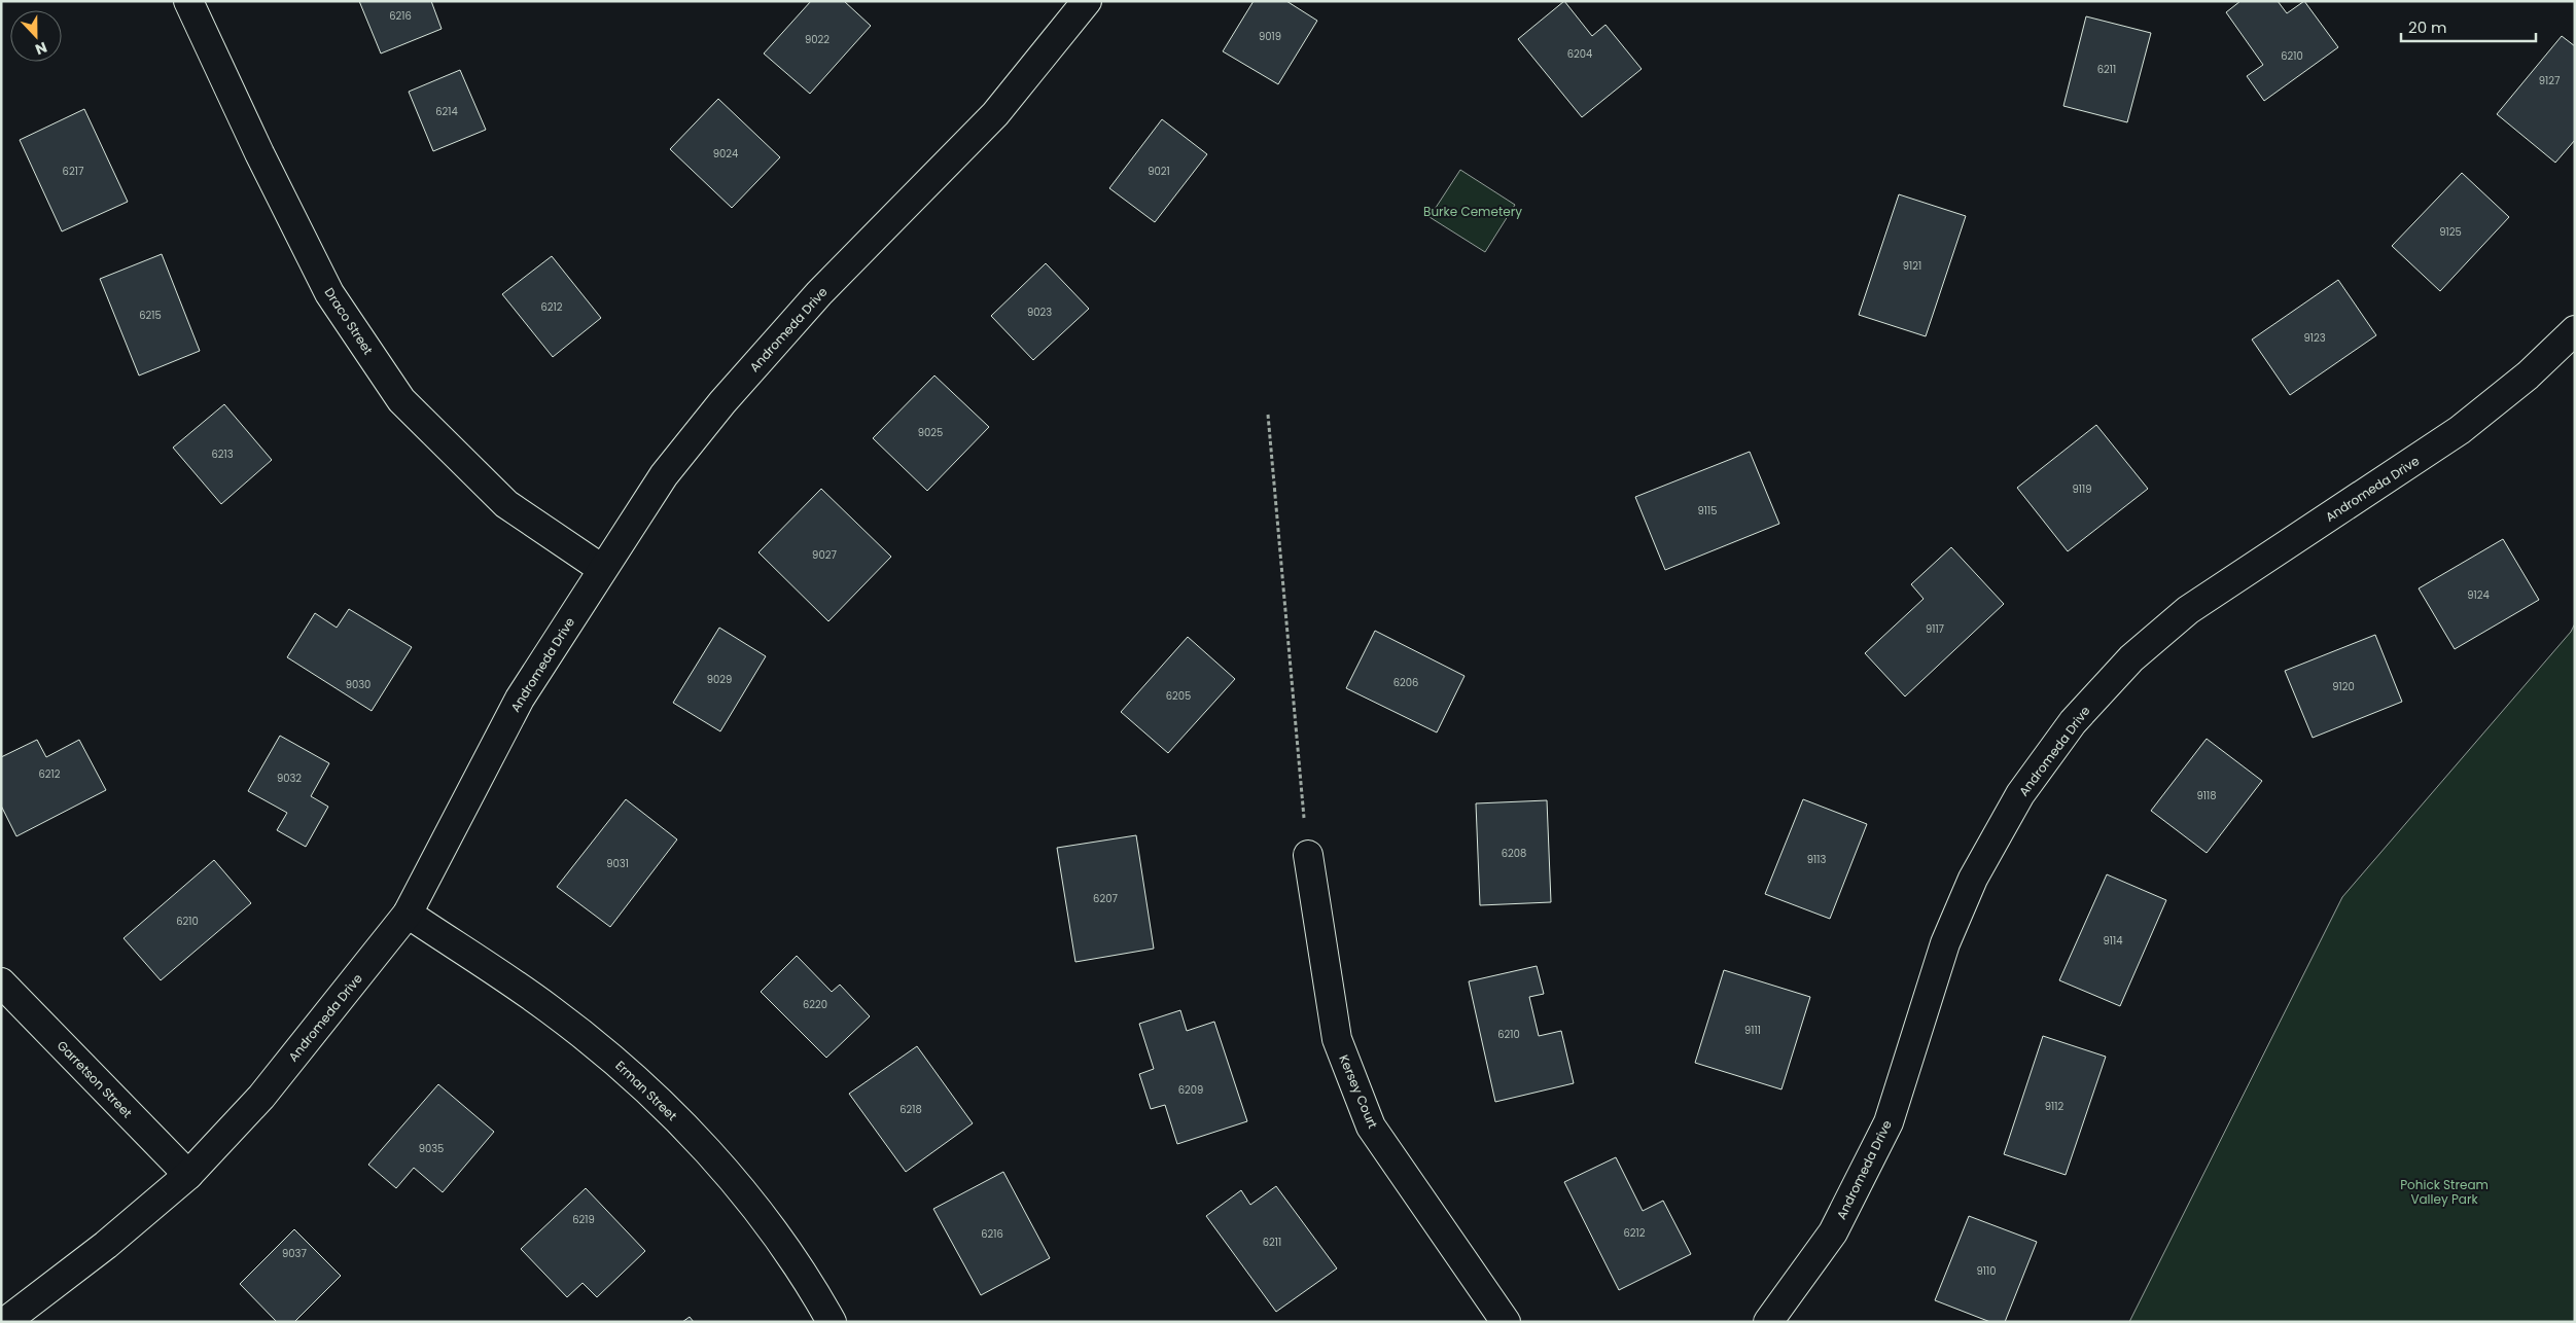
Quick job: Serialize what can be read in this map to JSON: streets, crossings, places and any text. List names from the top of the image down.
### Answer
{
  "streets": {
    "street": [
      "Draco Street",
      "Andromeda Drive",
      "Garretson Street",
      "Erman Street",
      "Kersey Court"
    ]
  },
  "crossings": [
    ["Draco Street", "Andromeda Drive"],
    ["Andromeda Drive", "Garretson Street"],
    ["Andromeda Drive", "Erman Street"]
  ],
  "parks": ["Burke Cemetery", "Pohick Stream Valley Park"],
  "house_numbers": [
    "6216",
    "9019",
    "9022",
    "6204",
    "6210",
    "6211",
    "9127",
    "6214",
    "9024",
    "6217",
    "9021",
    "9125",
    "9121",
    "6212",
    "9023",
    "6215",
    "9123",
    "9025",
    "6213",
    "9119",
    "9115",
    "9027",
    "9124",
    "9117",
    "9029",
    "6206",
    "9030",
    "9120",
    "6205",
    "6212",
    "9032",
    "9118",
    "6208",
    "9113",
    "9031",
    "6207",
    "6210",
    "9114",
    "6220",
    "9111",
    "6210",
    "6209",
    "9112",
    "6218",
    "9035",
    "6219",
    "6212",
    "6216",
    "6211",
    "9037",
    "9110"
  ],
  "scale_bar": "20 m",
  "north": "bottom"
}
